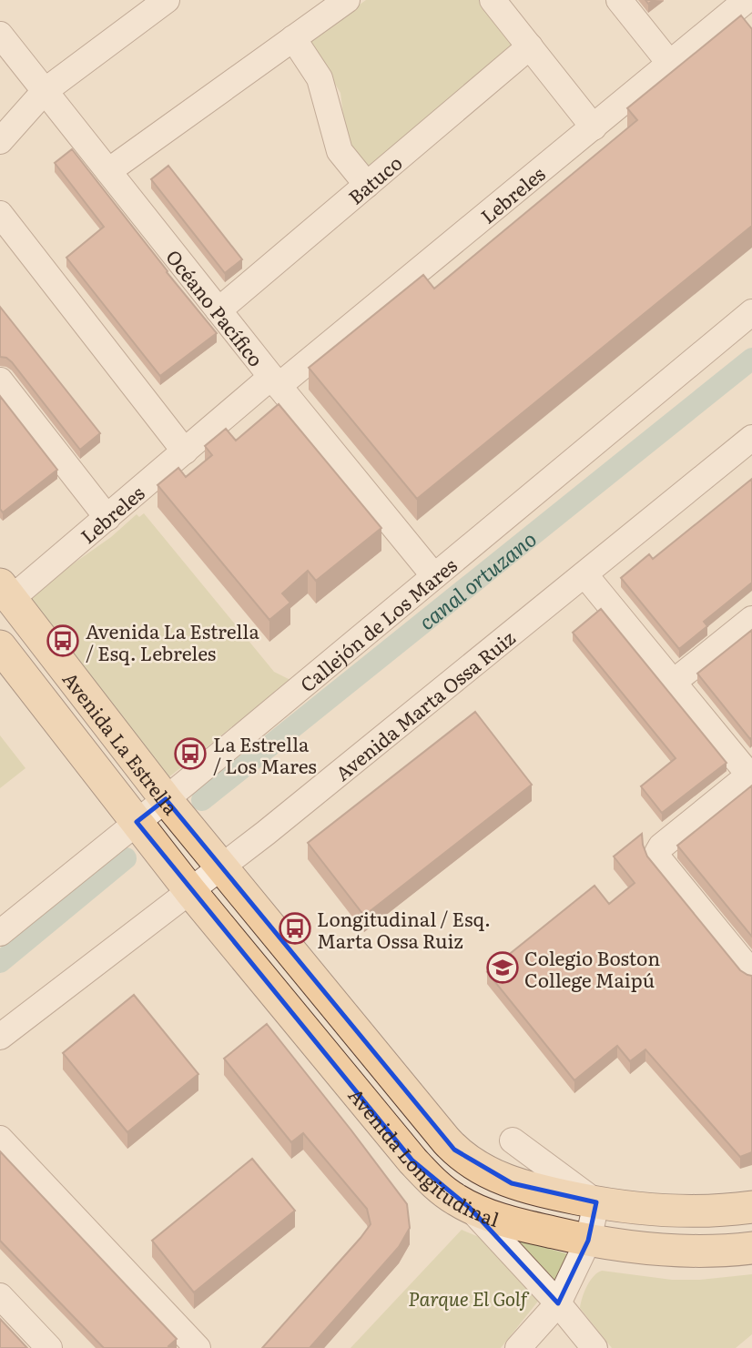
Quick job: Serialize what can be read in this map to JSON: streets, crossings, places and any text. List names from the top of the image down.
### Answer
{
  "streets": {
    "main road": ["Avenida La Estrella", "Avenida Longitudinal"],
    "street": [
      "Batuco",
      "Lebreles",
      "Océano Pacífico",
      "Callejón de Los Mares",
      "Avenida Marta Ossa Ruiz"
    ]
  },
  "crossings": [
    ["Batuco", "Océano Pacífico"],
    ["Lebreles", "Océano Pacífico"],
    ["Lebreles", "Avenida La Estrella"],
    ["Océano Pacífico", "Callejón de Los Mares"],
    ["Callejón de Los Mares", "Avenida La Estrella"],
    ["Avenida Marta Ossa Ruiz", "Avenida La Estrella"],
    ["Avenida Marta Ossa Ruiz", "Avenida Longitudinal"],
    ["Avenida La Estrella", "Avenida Longitudinal"]
  ],
  "water": ["canal ortuzano"],
  "parks": ["Parque El Golf"],
  "places": {
    "bus stop": ["Avenida La Estrella / Esq. Lebreles", "La Estrella / Los Mares", "Longitudinal / Esq. Marta Ossa Ruiz"],
    "school or university": ["Colegio Boston College Maipú"]
  }
}
